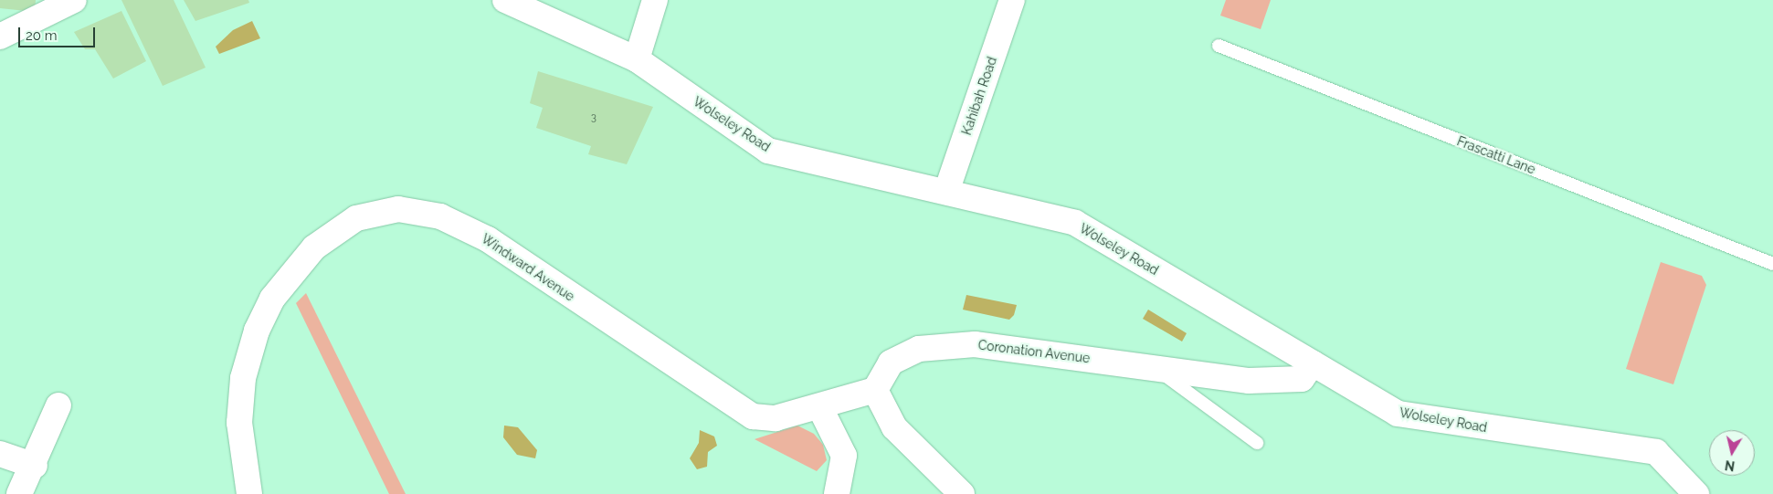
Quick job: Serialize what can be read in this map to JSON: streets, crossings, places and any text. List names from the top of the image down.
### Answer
{
  "streets": {
    "street": [
      "Kahibah Road",
      "Wolseley Road",
      "Windward Avenue",
      "Coronation Avenue"
    ],
    "lane": ["Frascatti Lane"]
  },
  "crossings": [
    ["Kahibah Road", "Wolseley Road"],
    ["Wolseley Road", "Coronation Avenue"],
    ["Windward Avenue", "Coronation Avenue"]
  ],
  "house_numbers": ["3"],
  "scale_bar": "20 m",
  "north": "bottom"
}
